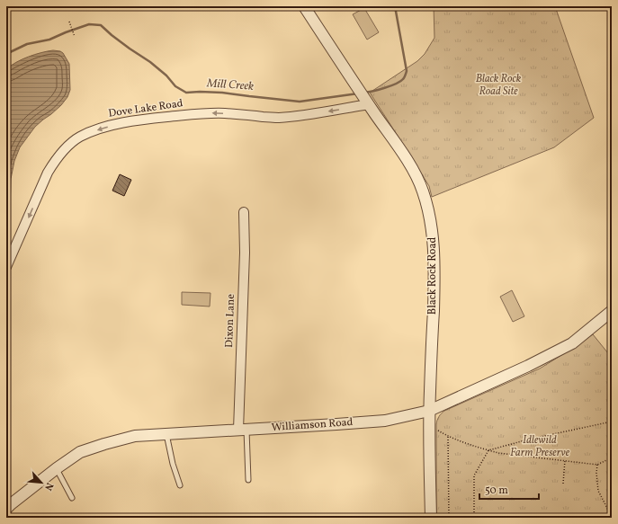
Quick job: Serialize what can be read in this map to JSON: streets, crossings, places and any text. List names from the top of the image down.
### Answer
{
  "streets": {
    "street": [
      "Dove Lake Road",
      "Black Rock Road",
      "Dixon Lane",
      "Williamson Road"
    ]
  },
  "crossings": [
    ["Dove Lake Road", "Black Rock Road"],
    ["Black Rock Road", "Williamson Road"],
    ["Dixon Lane", "Williamson Road"]
  ],
  "one_way": ["Dove Lake Road"],
  "water": ["Mill Creek"],
  "parks": ["Black Rock Road Site", "Idlewild Farm Preserve"],
  "scale_bar": "50 m",
  "north": "bottom right"
}
